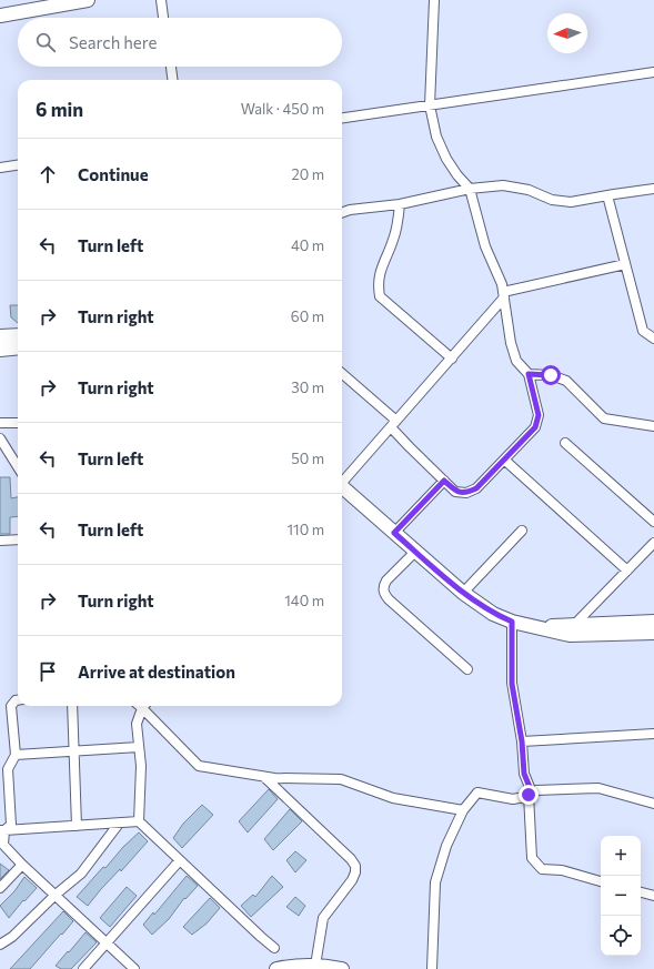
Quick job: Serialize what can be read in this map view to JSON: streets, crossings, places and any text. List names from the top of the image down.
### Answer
{
  "north": "left",
  "page": {
    "search": "Search here",
    "heading": ["6 min", "Walk · 450 m"],
    "list": [
      ["Continue", "20 m"],
      ["Turn left", "40 m"],
      ["Turn right", "60 m"],
      ["Turn right", "30 m"],
      ["Turn left", "50 m"],
      ["Turn left", "110 m"],
      ["Turn right", "140 m"],
      "Arrive at destination"
    ],
    "map_buttons": ["+", "−"]
  }
}
